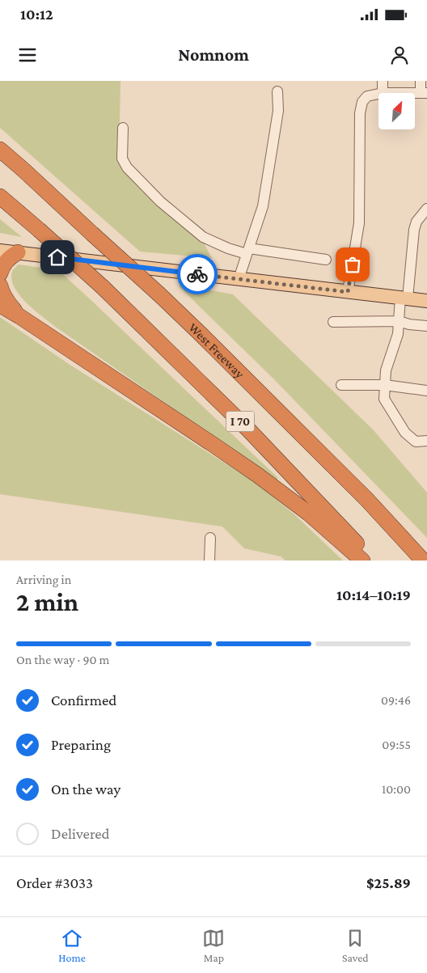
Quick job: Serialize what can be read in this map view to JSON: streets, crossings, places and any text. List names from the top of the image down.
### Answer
{
  "streets": {
    "highway": ["West Freeway", "I 70"]
  },
  "north": "top right",
  "page": {
    "status": "10:12",
    "header": "Nomnom",
    "heading": ["2 min", "Arriving in", "10:14–10:19"],
    "panel": ["Order #3033", "$25.89"],
    "bar": "On the way · 90 m",
    "list": [
      ["Confirmed", "09:46"],
      ["Preparing", "09:55"],
      ["On the way", "10:00"],
      "Delivered"
    ],
    "tabs": ["Home", "Map", "Saved"]
  }
}
